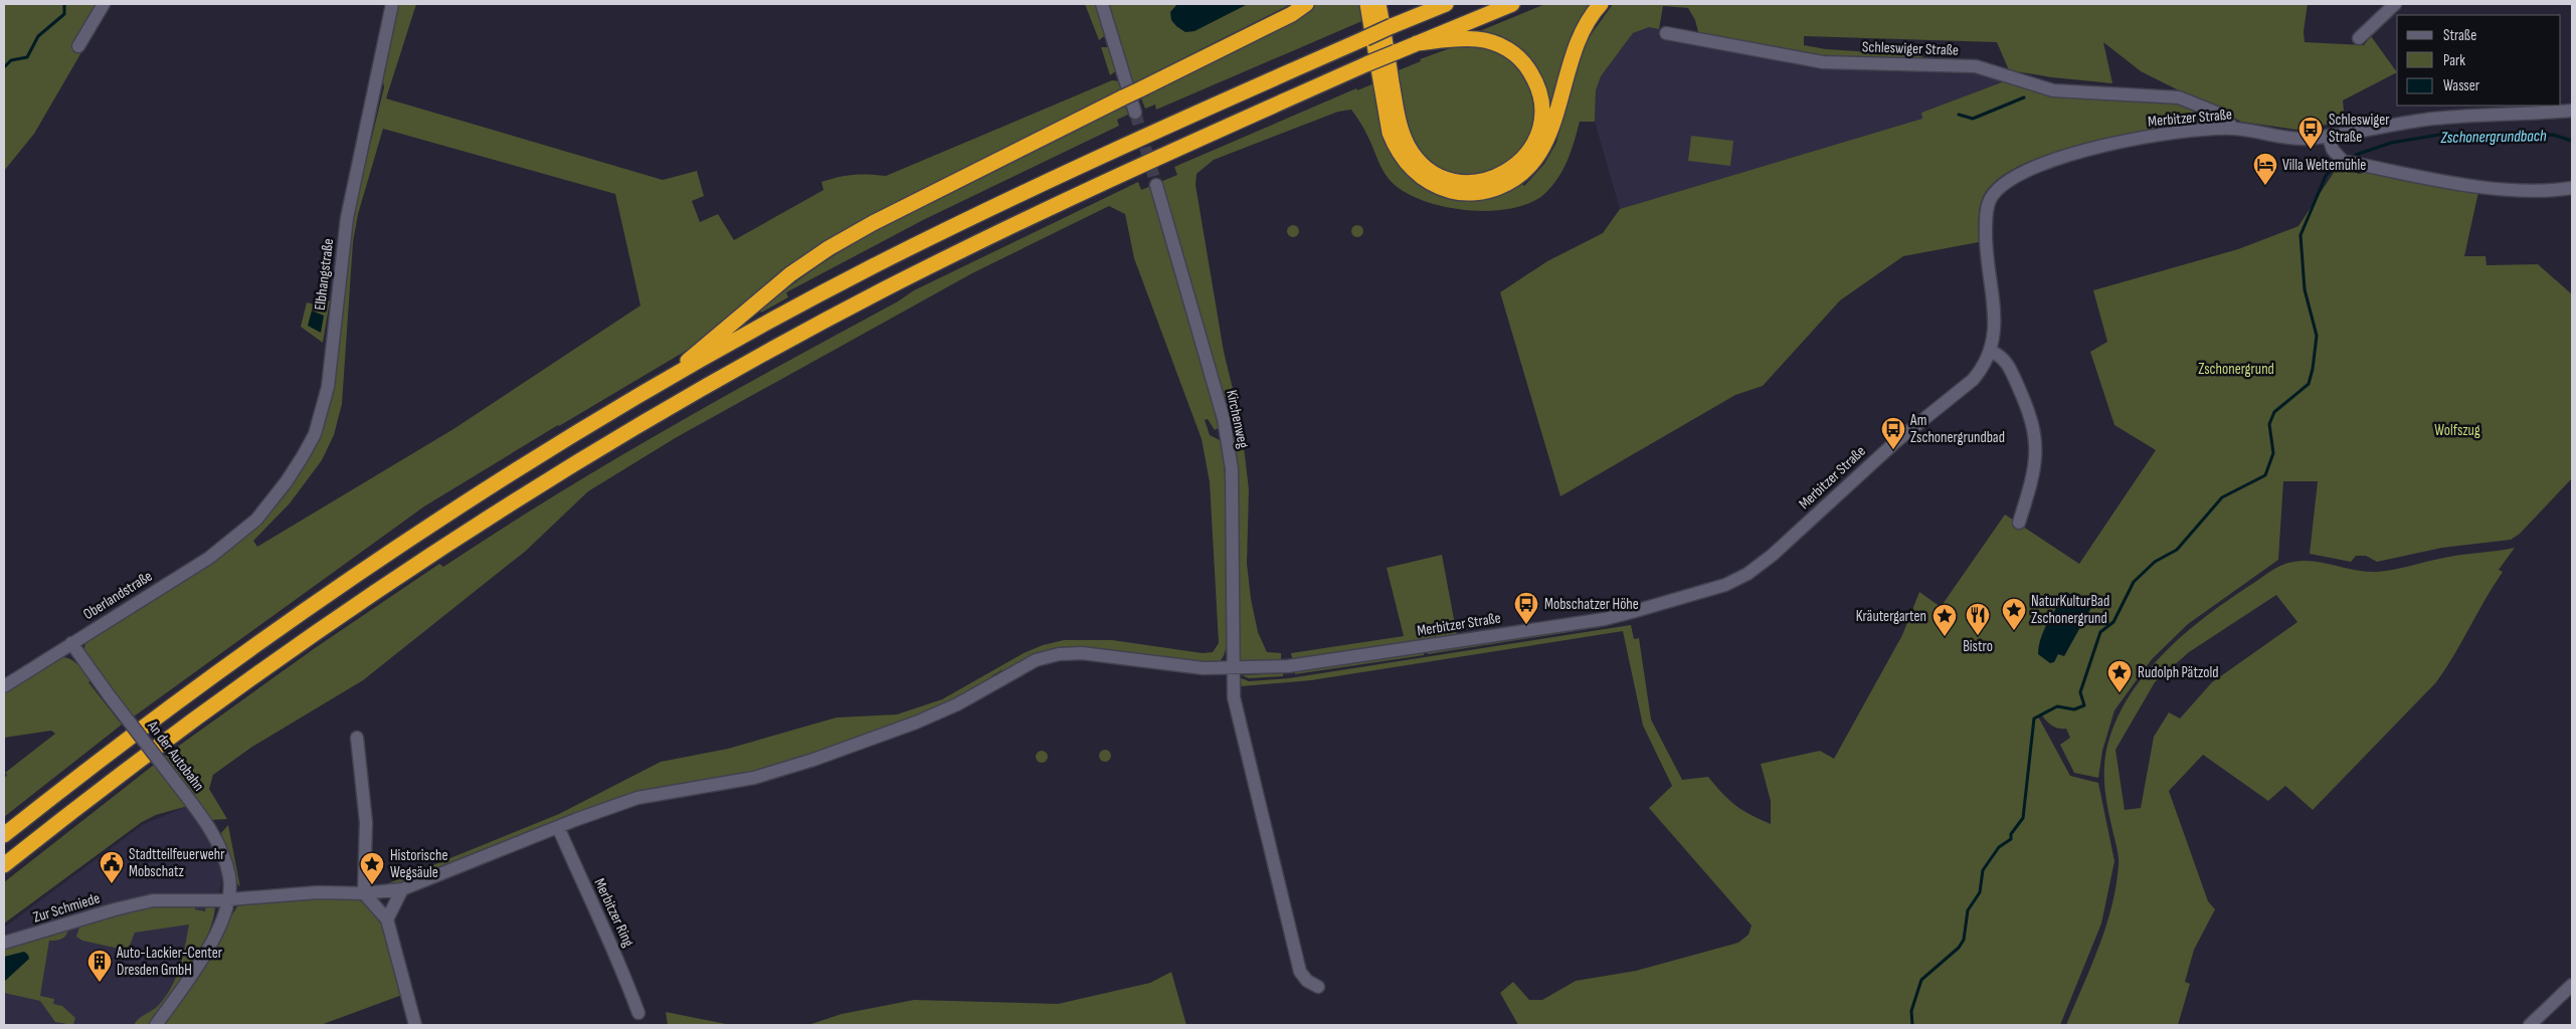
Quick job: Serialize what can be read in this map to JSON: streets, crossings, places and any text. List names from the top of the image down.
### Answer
{
  "streets": {
    "street": [
      "Schleswiger Straße",
      "Merbitzer Straße",
      "Elbhangstraße",
      "Kirchenweg",
      "Oberlandstraße",
      "An der Autobahn",
      "Zur Schmiede",
      "Merbitzer Ring"
    ]
  },
  "crossings": [
    ["Schleswiger Straße", "Merbitzer Straße"],
    ["Merbitzer Straße", "Kirchenweg"],
    ["Merbitzer Straße", "Merbitzer Ring"],
    ["Elbhangstraße", "Oberlandstraße"],
    ["Oberlandstraße", "An der Autobahn"],
    ["An der Autobahn", "Zur Schmiede"]
  ],
  "water": ["Zschonergrundbach"],
  "parks": ["Zschonergrund", "Wolfszug"],
  "places": {
    "bus stop": ["Schleswiger Straße", "Am Zschonergrundbad", "Mobschatzer Höhe"],
    "hotel": ["Villa Weltemühle"],
    "place": [
      "NaturKulturBad Zschonergrund",
      "Kräutergarten",
      "Rudolph Pätzold",
      "Historische Wegsäule"
    ],
    "restaurant": ["Bistro"],
    "public building": ["Stadtteilfeuerwehr Mobschatz"],
    "building": ["Auto-Lackier-Center Dresden GmbH"]
  },
  "legend": ["Straße", "Park", "Wasser"]
}
